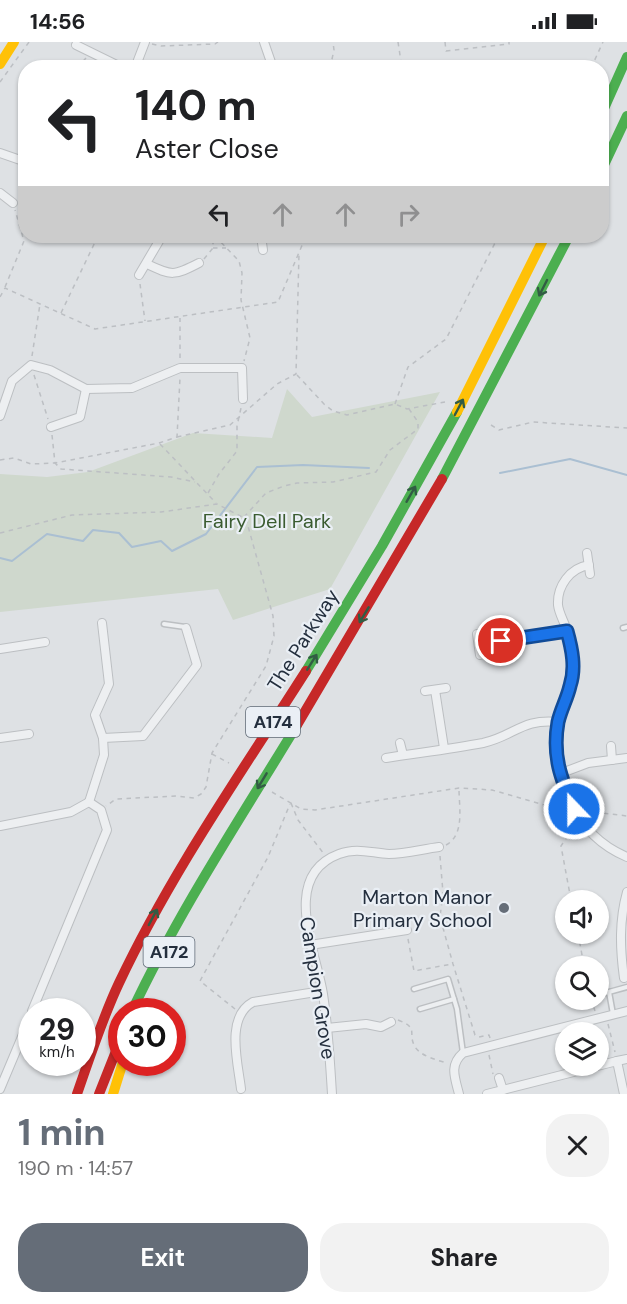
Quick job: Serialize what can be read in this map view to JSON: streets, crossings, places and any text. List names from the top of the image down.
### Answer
{
  "streets": {
    "main road": ["The Parkway", "A174", "A172"],
    "street": ["Campion Grove"]
  },
  "crossings": [
    ["The Parkway", "A174"],
    ["The Parkway", "A172"]
  ],
  "parks": ["Fairy Dell Park"],
  "places": ["Marton Manor Primary School"],
  "page": {
    "status": "14:56",
    "turn": ["140 m", "Aster Close"],
    "speed": "29 km/h",
    "limit": "30",
    "heading": ["1 min", "190 m · 14:57"],
    "buttons": ["Exit", "Share"]
  }
}
